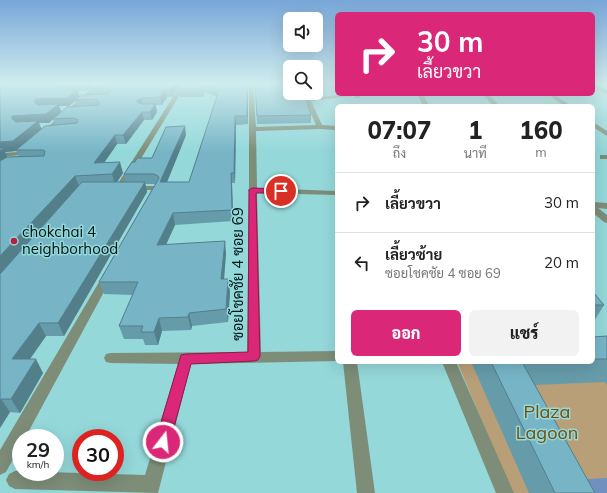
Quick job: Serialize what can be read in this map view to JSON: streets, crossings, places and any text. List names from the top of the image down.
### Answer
{
  "streets": {
    "street": ["ซอยโชคชัย 4 ซอย 69"]
  },
  "parks": ["Plaza Lagoon"],
  "places": ["chokchai 4 neighborhood"],
  "page": {
    "turn": ["30 m", "เลี้ยวขวา"],
    "eta": [
      "07:07",
      "ถึง",
      "1",
      "นาที",
      "160",
      "m"
    ],
    "list": [
      {
        "name": "เลี้ยวขวา",
        "value": "30 m"
      },
      {
        "name": "เลี้ยวซ้าย",
        "note": "ซอยโชคชัย 4 ซอย 69",
        "value": "20 m"
      }
    ],
    "buttons": ["ออก", "แชร์"],
    "speed": "29 km/h",
    "limit": "30"
  }
}
